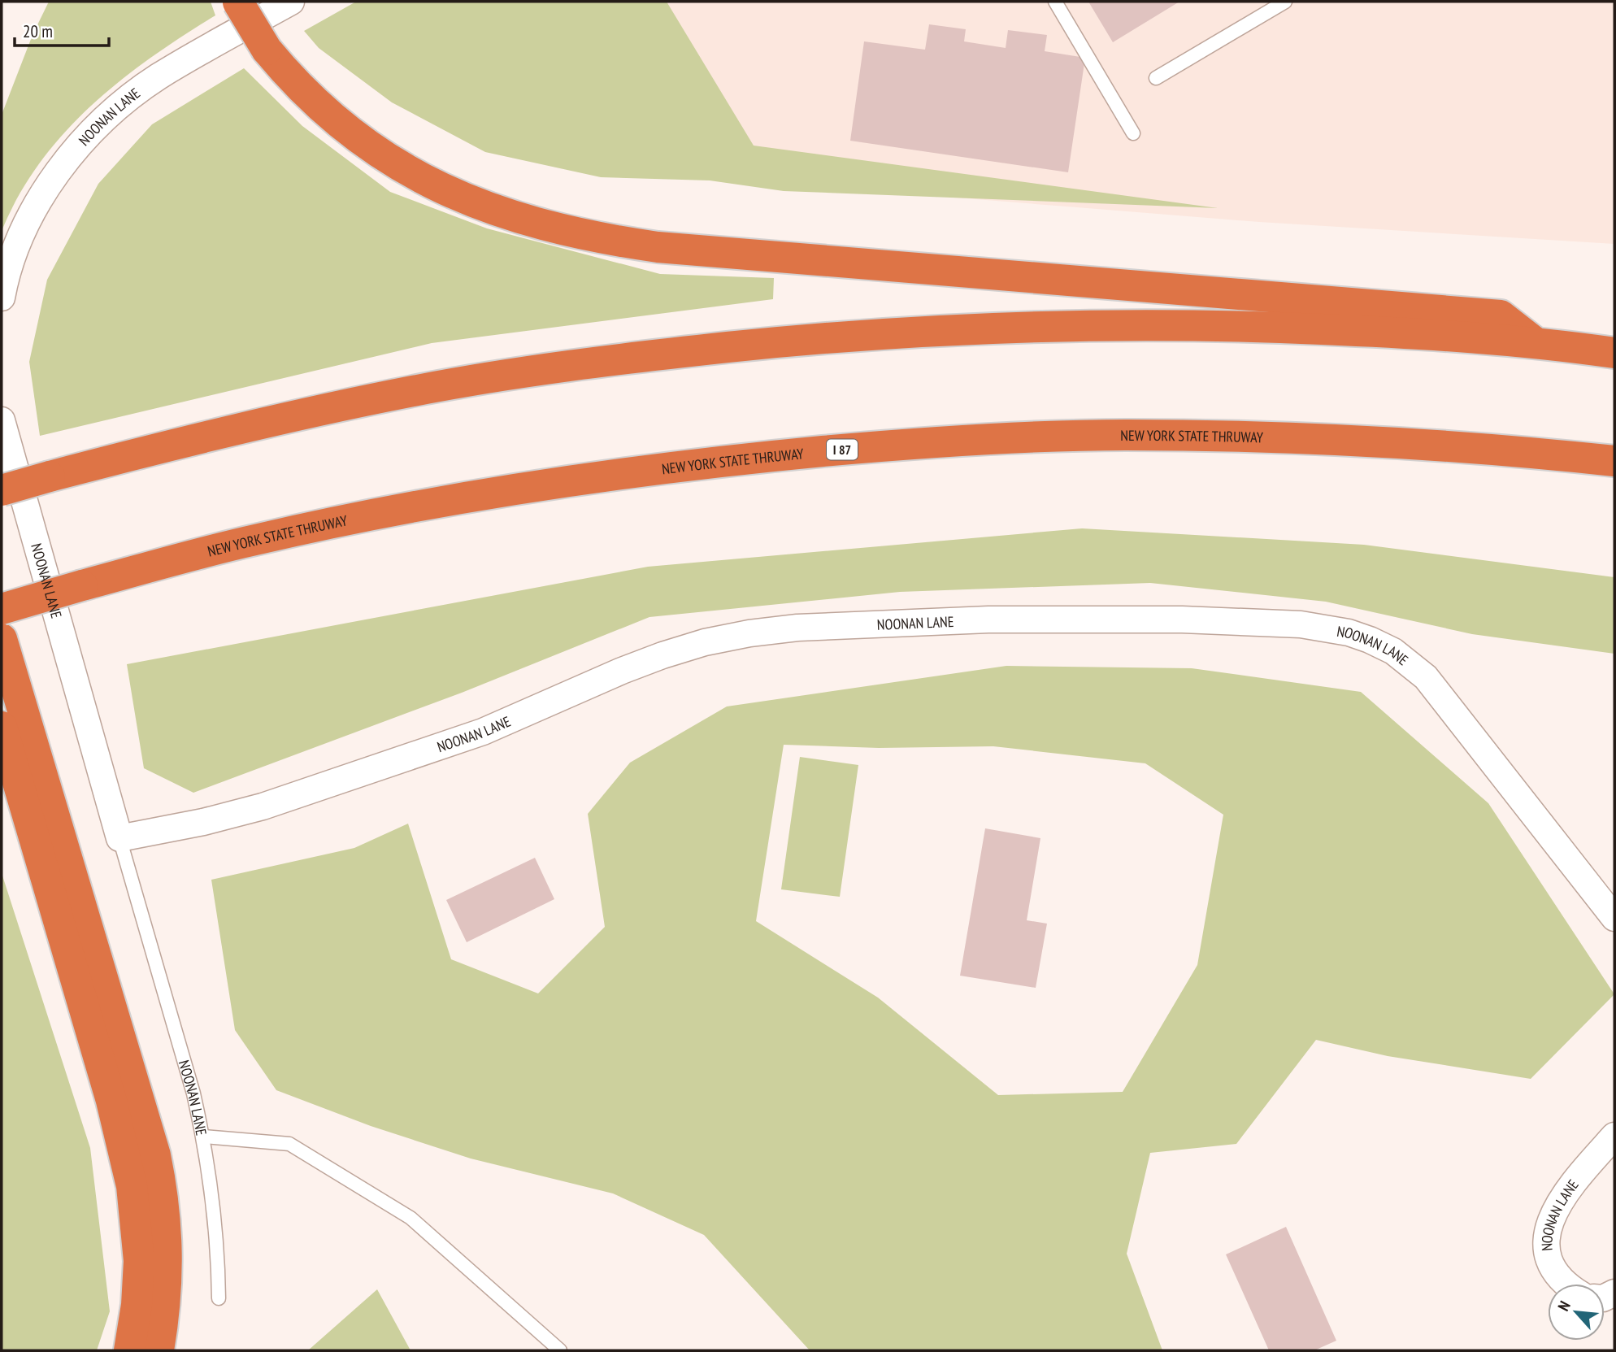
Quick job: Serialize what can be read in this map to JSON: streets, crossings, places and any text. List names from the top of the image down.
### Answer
{
  "streets": {
    "highway": ["NEW YORK STATE THRUWAY", "I 87"],
    "street": ["NOONAN LANE"]
  },
  "scale_bar": "20 m",
  "north": "top left"
}
